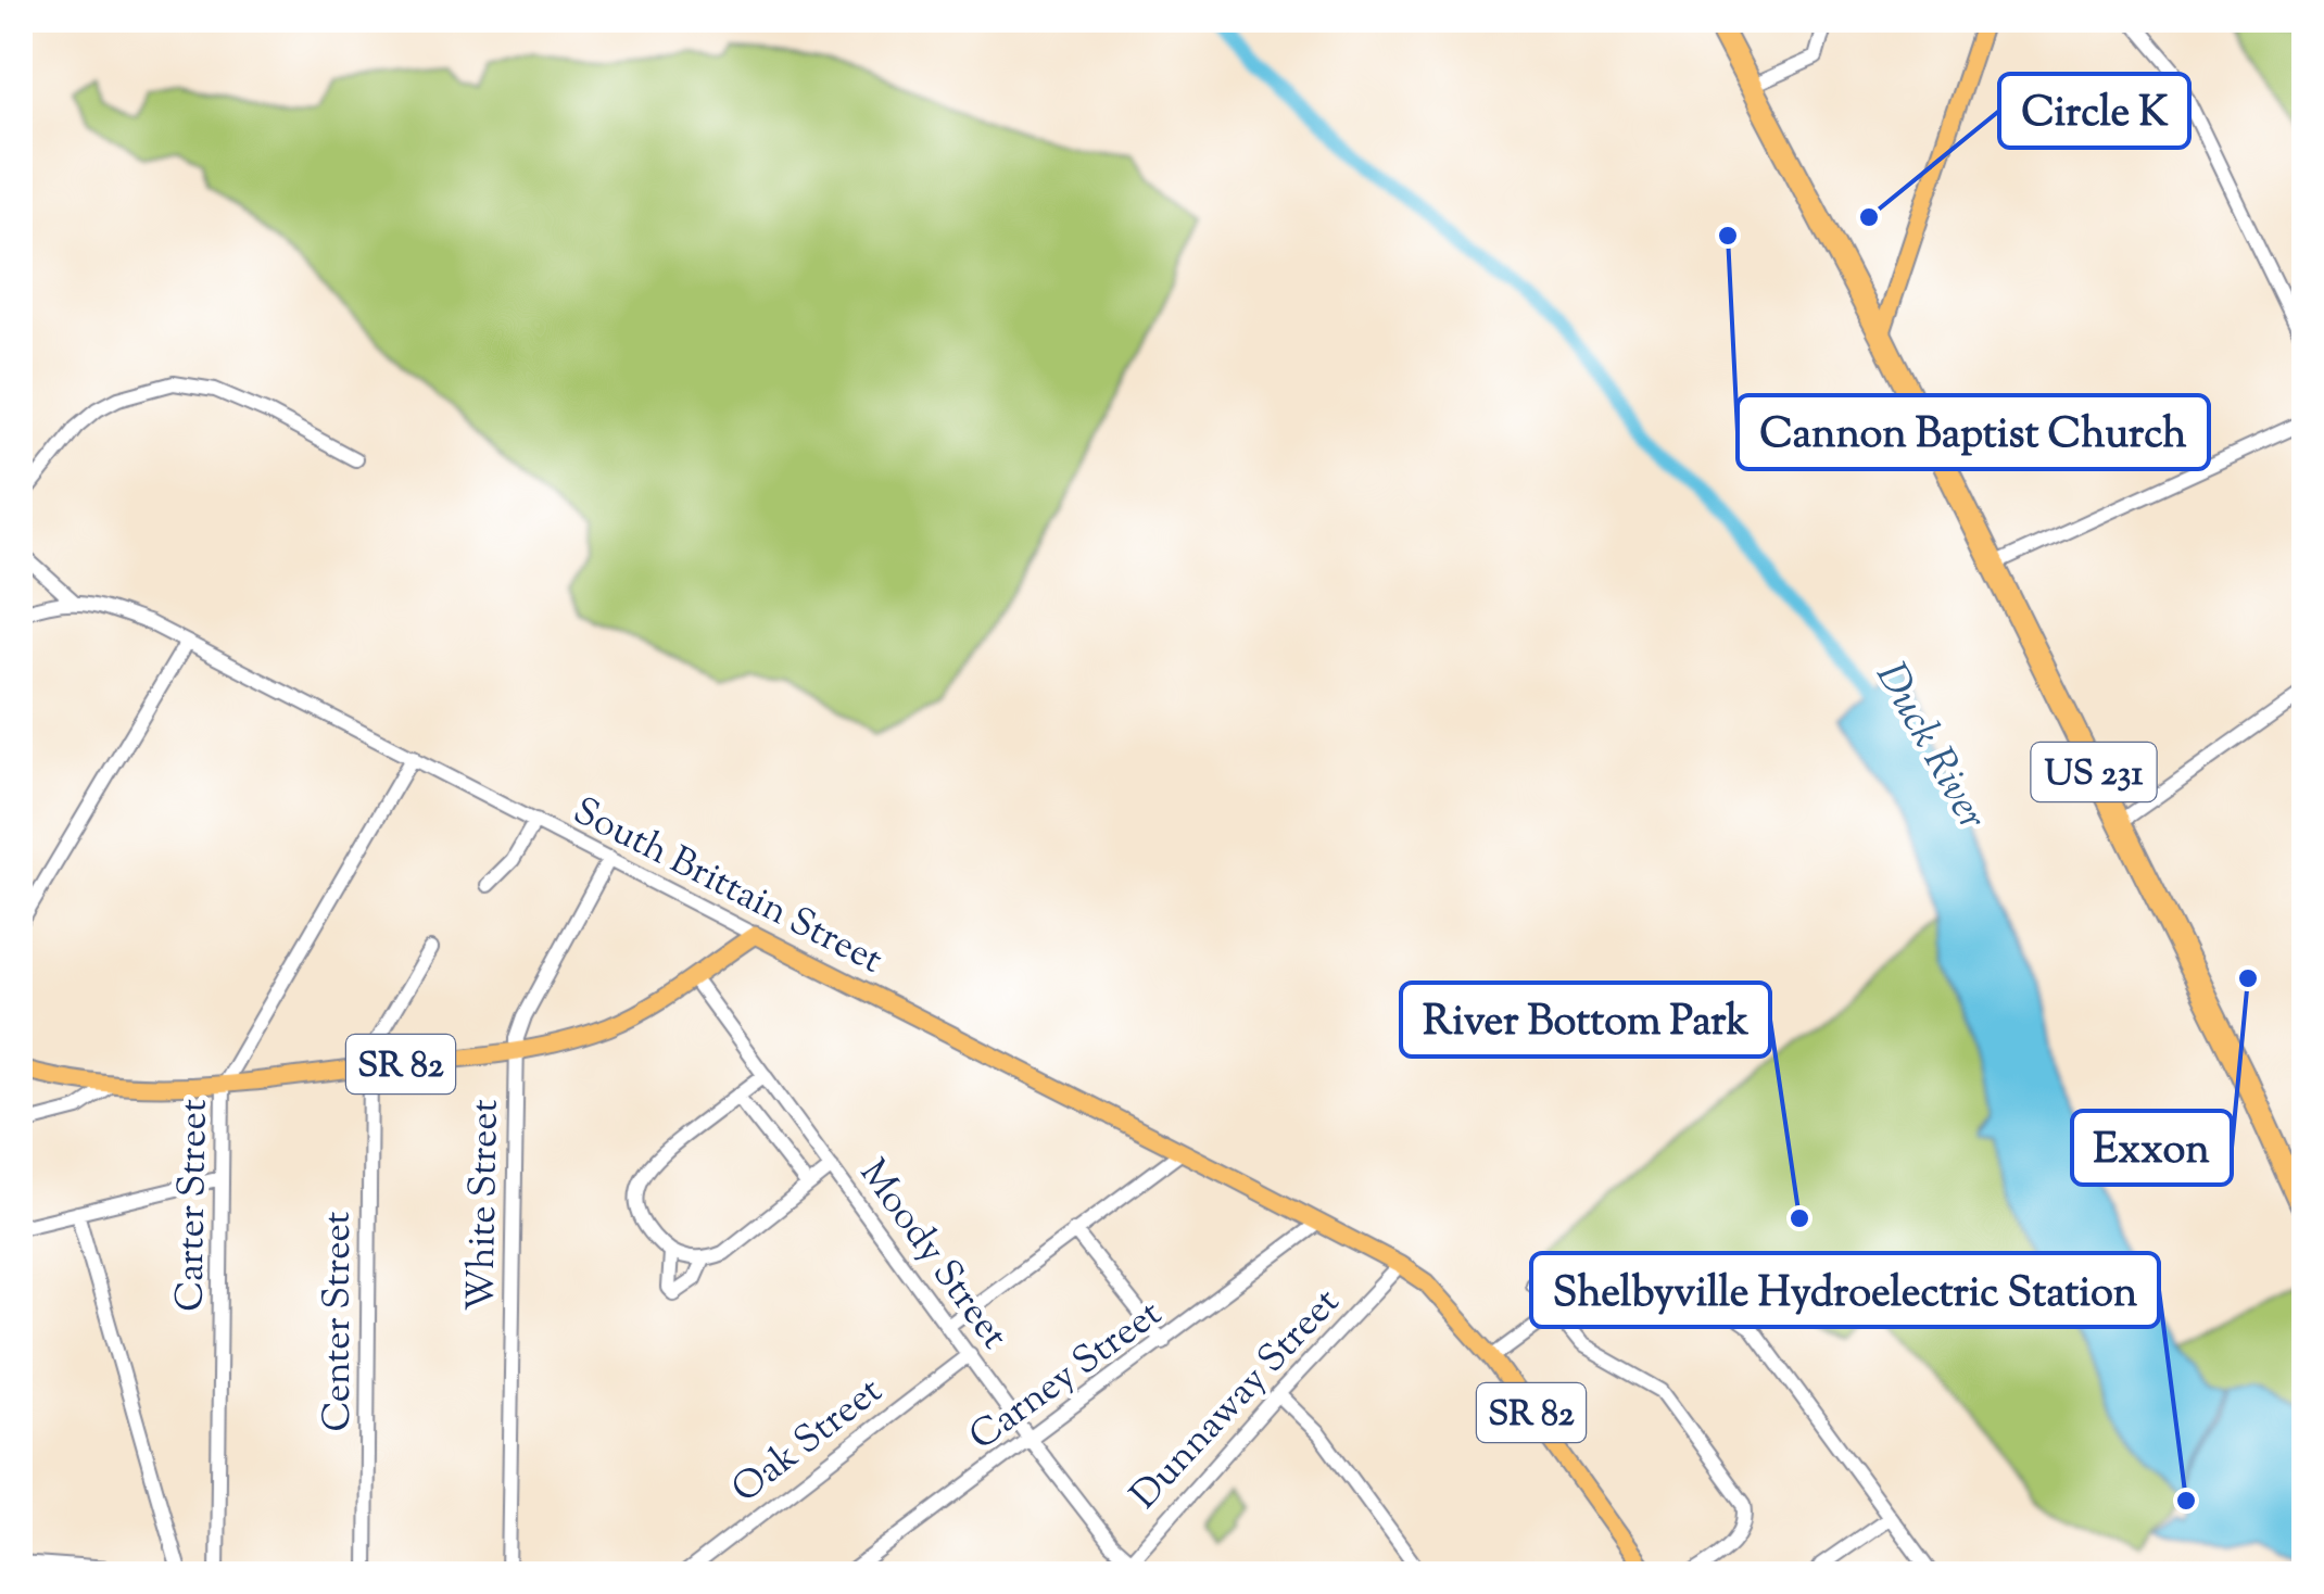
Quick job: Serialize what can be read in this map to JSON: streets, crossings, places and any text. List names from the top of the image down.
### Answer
{
  "streets": {
    "highway": ["US 231"],
    "main road": ["South Brittain Street", "SR 82"],
    "street": [
      "Carter Street",
      "White Street",
      "Moody Street",
      "Center Street",
      "Carney Street",
      "Dunnaway Street",
      "Oak Street"
    ]
  },
  "crossings": [
    ["South Brittain Street", "SR 82"],
    ["South Brittain Street", "Carter Street"],
    ["South Brittain Street", "White Street"],
    ["South Brittain Street", "Carney Street"],
    ["South Brittain Street", "Dunnaway Street"],
    ["SR 82", "Carter Street"],
    ["SR 82", "White Street"],
    ["SR 82", "Moody Street"],
    ["SR 82", "Center Street"],
    ["SR 82", "Dunnaway Street"],
    ["Moody Street", "Carney Street"],
    ["Moody Street", "Dunnaway Street"],
    ["Moody Street", "Oak Street"]
  ],
  "water": ["Duck River"],
  "places": [
    "Circle K",
    "Cannon Baptist Church",
    "Exxon",
    "River Bottom Park",
    "Shelbyville Hydroelectric Station"
  ]
}
